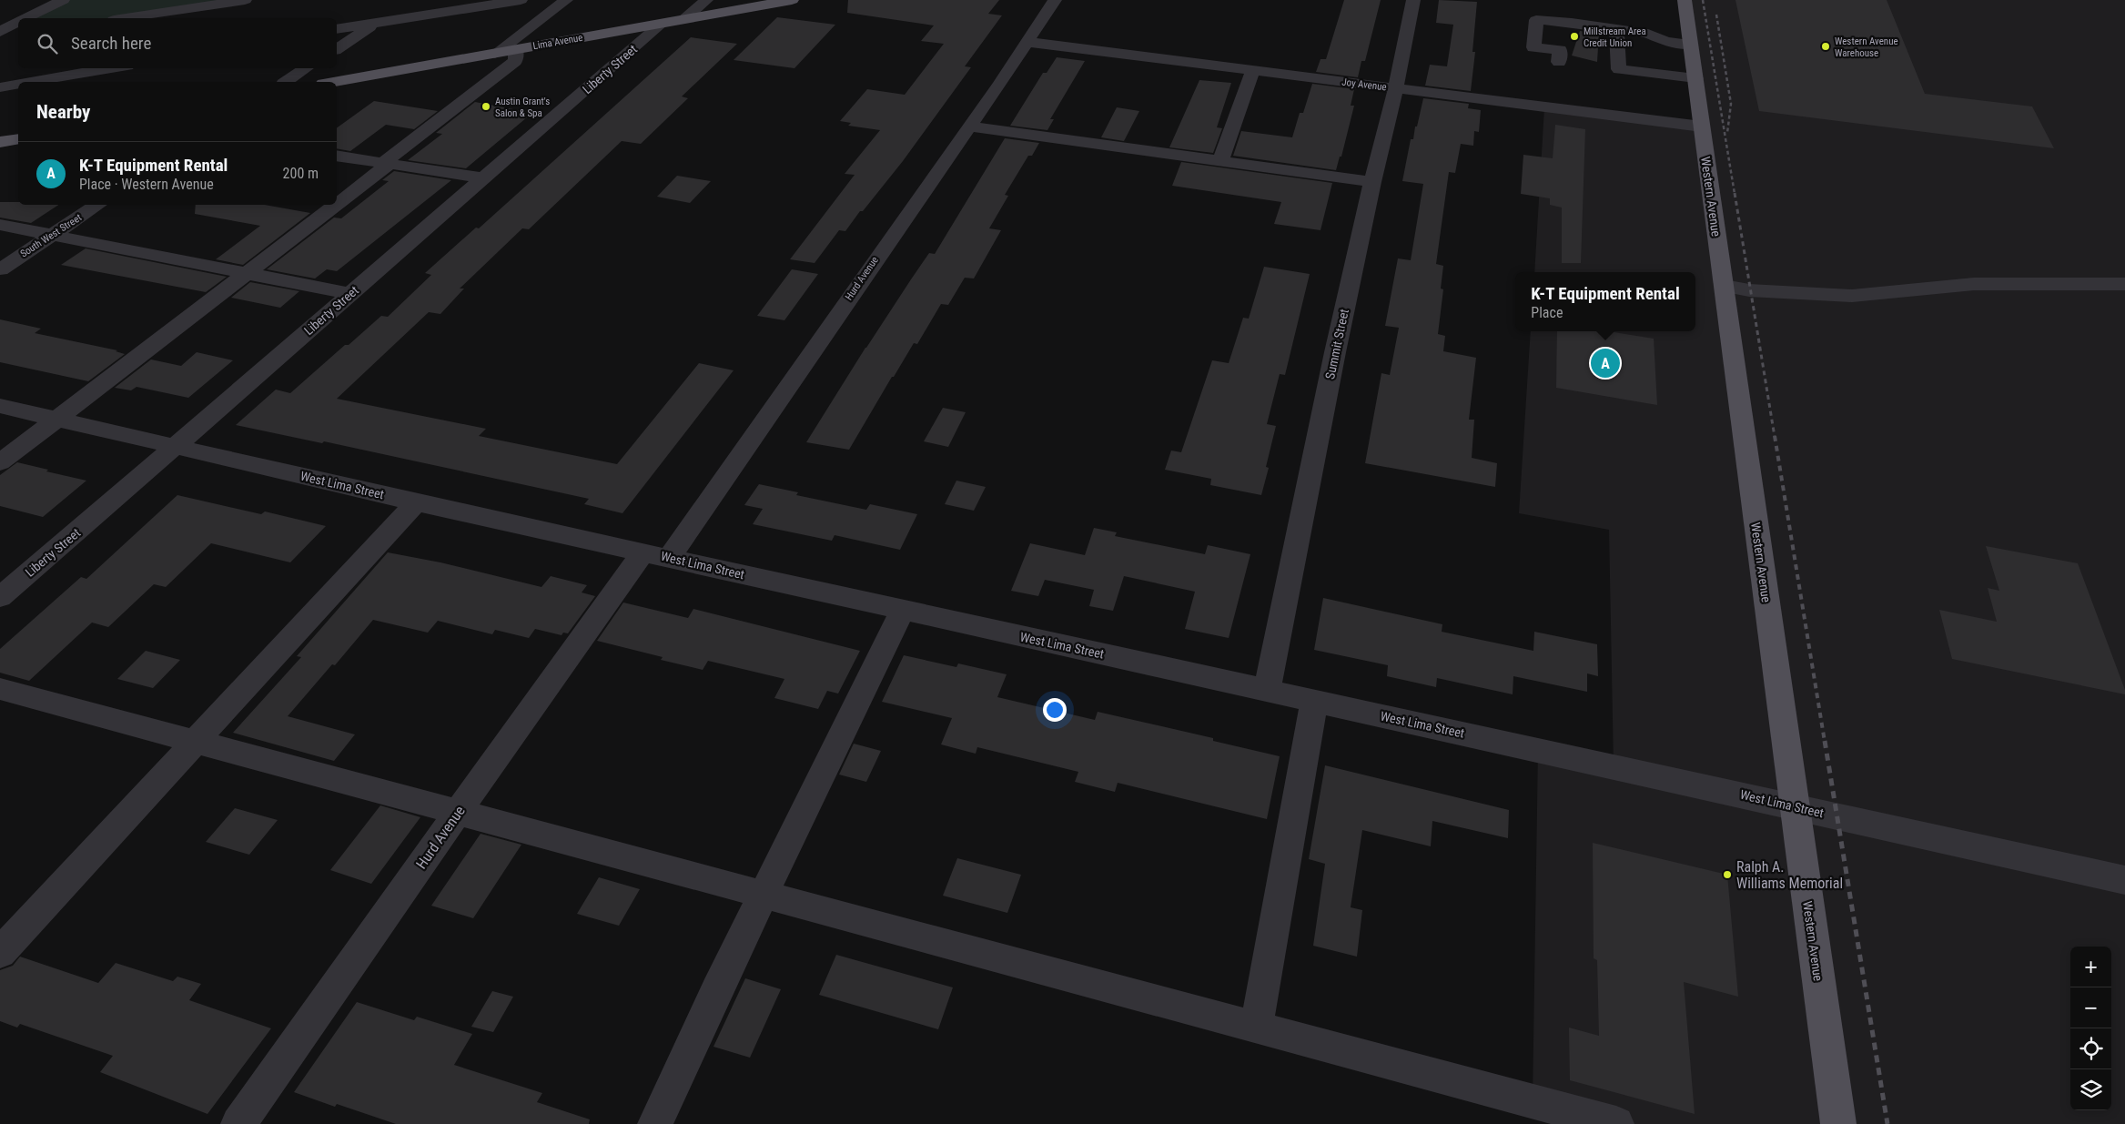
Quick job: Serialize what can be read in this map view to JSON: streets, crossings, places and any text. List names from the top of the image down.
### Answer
{
  "streets": {
    "main road": ["Lima Avenue", "Western Avenue"],
    "street": [
      "Liberty Street",
      "Joy Avenue",
      "South West Street",
      "Hurd Avenue",
      "Summit Street",
      "West Lima Street"
    ]
  },
  "crossings": [
    ["Lima Avenue", "Liberty Street"],
    ["Liberty Street", "West Lima Street"],
    ["Joy Avenue", "Western Avenue"],
    ["Joy Avenue", "Hurd Avenue"],
    ["Joy Avenue", "Summit Street"],
    ["Western Avenue", "West Lima Street"],
    ["Hurd Avenue", "West Lima Street"],
    ["Summit Street", "West Lima Street"]
  ],
  "places": [
    "Millstream Area Credit Union",
    "Western Avenue Warehouse",
    "Austin Grant's Salon & Spa",
    "Ralph A. Williams Memorial"
  ],
  "page": {
    "search": "Search here",
    "heading": "Nearby",
    "list": [
      {
        "mark": "A",
        "name": "K-T Equipment Rental",
        "note": "Place · Western Avenue",
        "value": "200 m"
      }
    ],
    "popup": ["K-T Equipment Rental", "Place"],
    "pins": "A",
    "map_buttons": ["+", "−"]
  }
}
